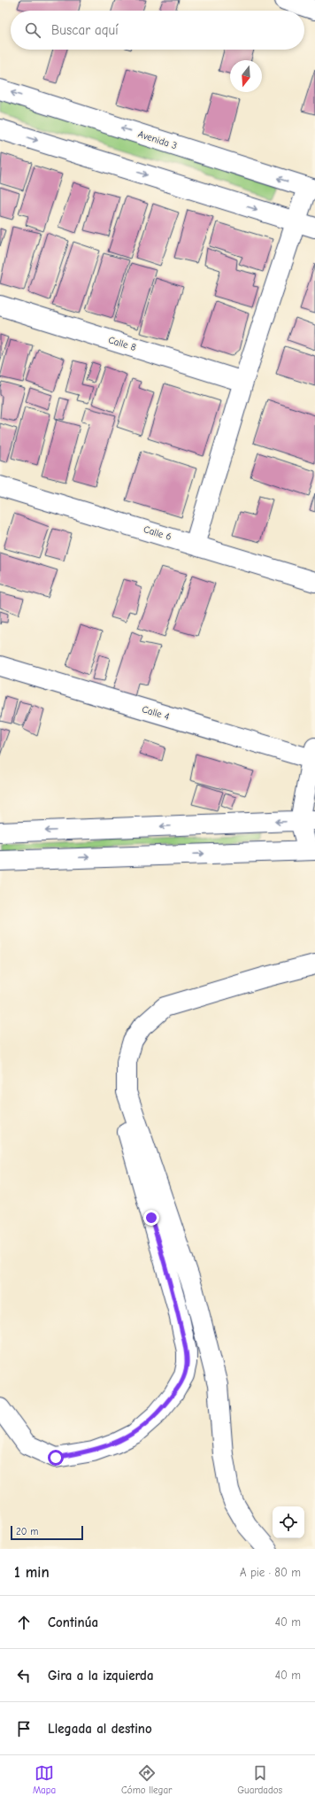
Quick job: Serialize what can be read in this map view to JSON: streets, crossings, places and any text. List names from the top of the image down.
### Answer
{
  "streets": {
    "street": [
      "Avenida 3",
      "Calle 8",
      "Calle 6",
      "Calle 4"
    ]
  },
  "scale_bar": "20 m",
  "north": "bottom",
  "page": {
    "search": "Buscar aquí",
    "scale": "20 m",
    "heading": ["1 min", "A pie · 80 m"],
    "list": [
      ["Continúa", "40 m"],
      ["Gira a la izquierda", "40 m"],
      "Llegada al destino"
    ],
    "nav": ["Mapa", "Cómo llegar", "Guardados"]
  }
}
